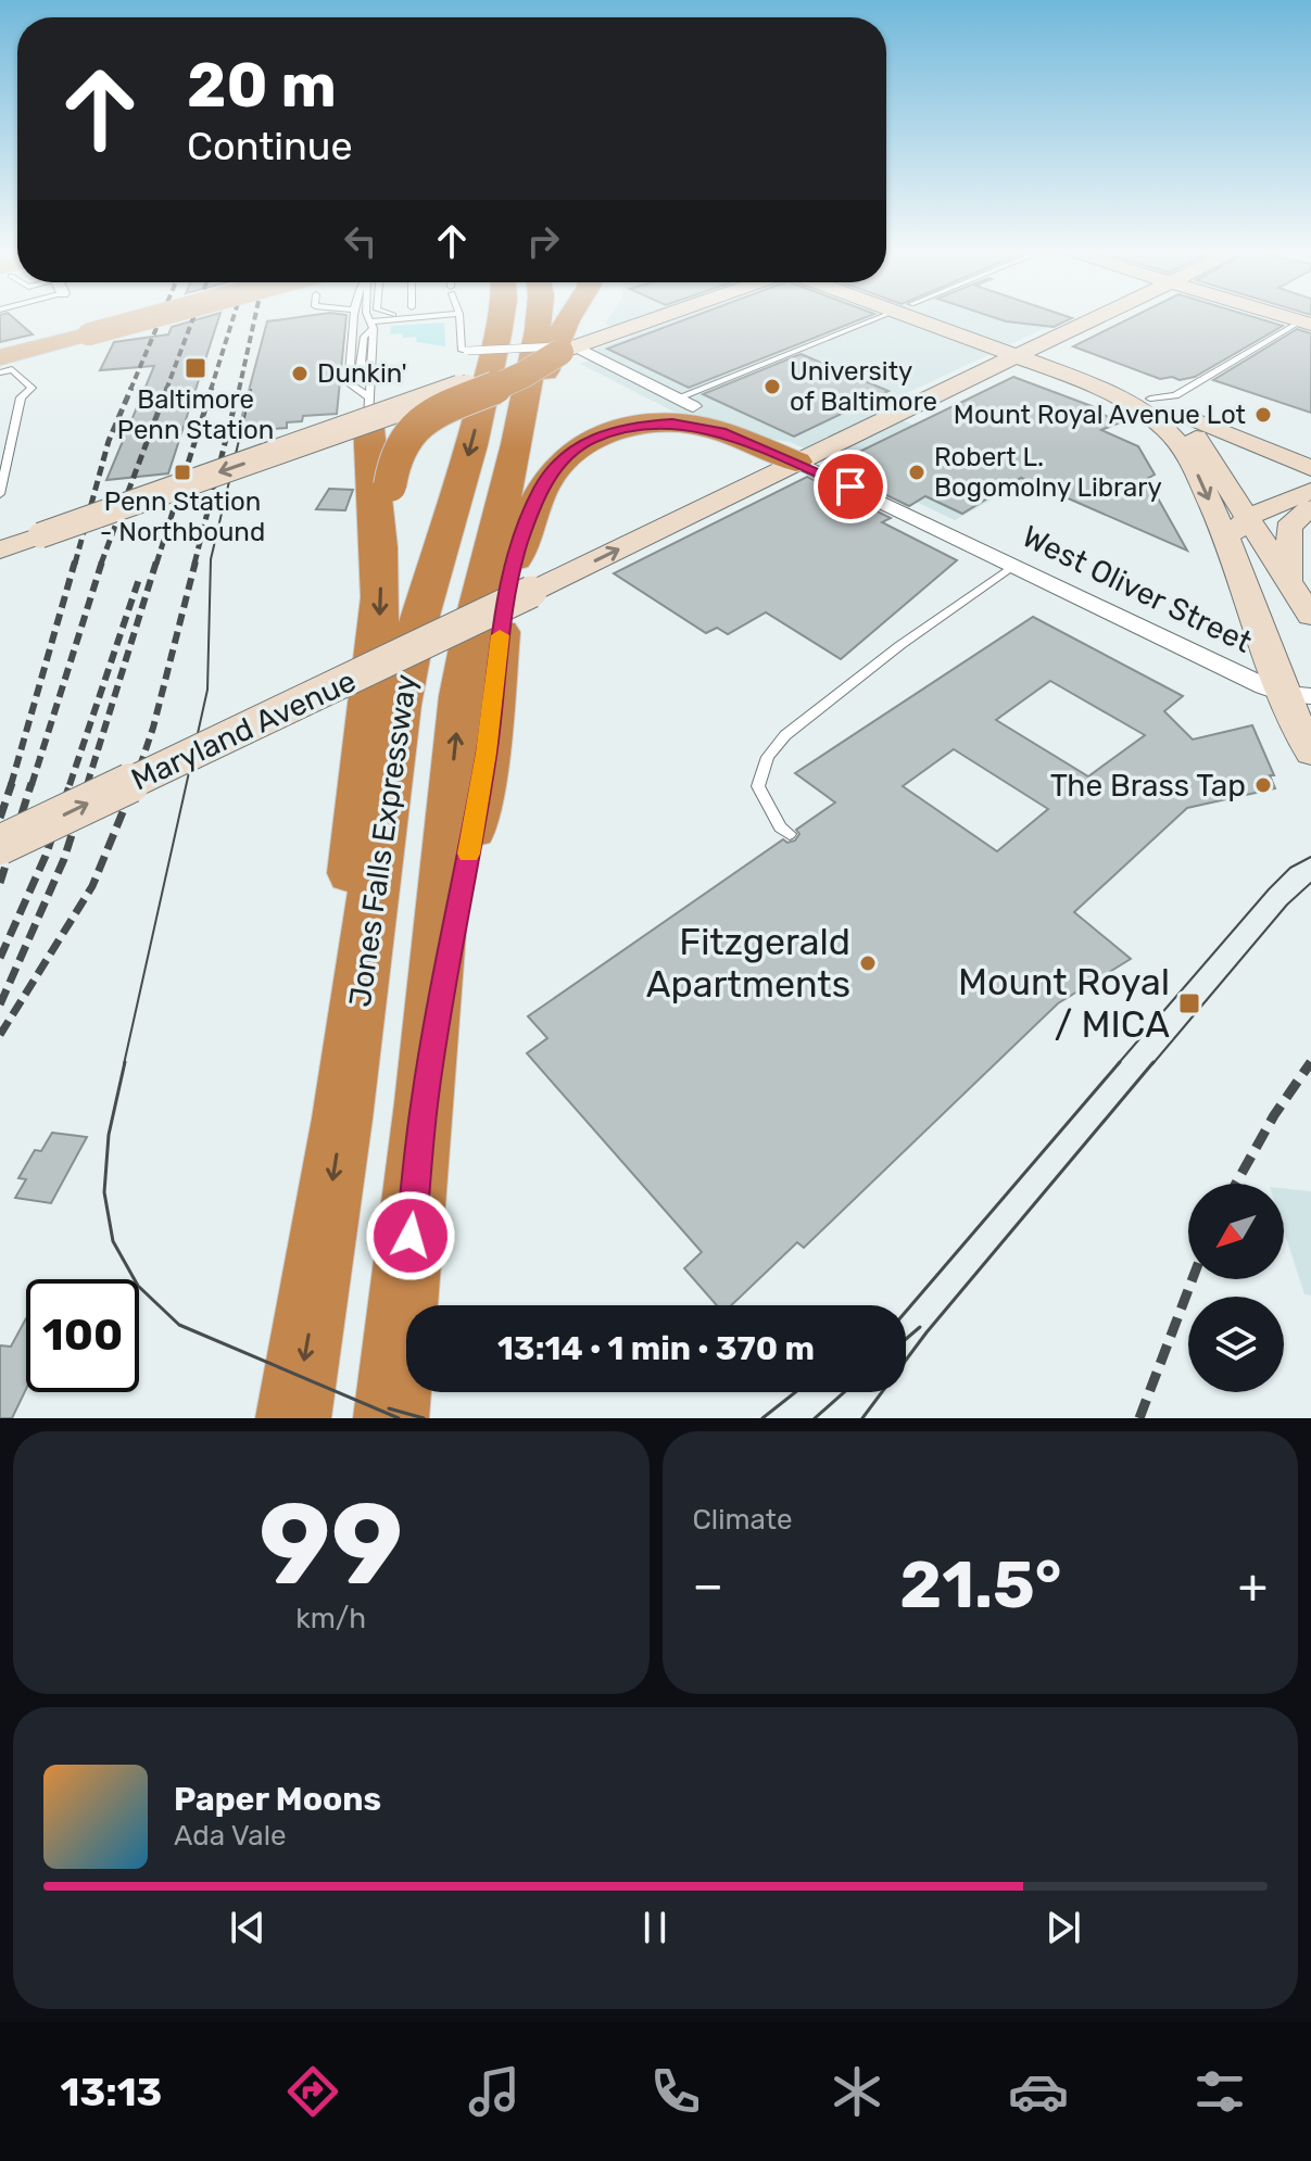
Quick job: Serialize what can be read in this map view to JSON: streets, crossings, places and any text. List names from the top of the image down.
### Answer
{
  "streets": {
    "highway": ["Jones Falls Expressway"],
    "main road": ["Maryland Avenue"],
    "street": ["West Oliver Street"]
  },
  "crossings": [
    ["West Oliver Street", "Maryland Avenue"]
  ],
  "places": {
    "transit": ["Baltimore Penn Station", "Penn Station - Northbound", "Mount Royal / MICA"],
    "other": [
      "Dunkin'",
      "University of Baltimore",
      "Mount Royal Avenue Lot",
      "Robert L. Bogomolny Library",
      "The Brass Tap",
      "Fitzgerald Apartments"
    ]
  },
  "north": "bottom left",
  "page": {
    "turn": ["20 m", "Continue"],
    "limit": "100",
    "trip": "13:14 · 1 min · 370 m",
    "tile": [
      ["99", "km/h"],
      "Climate"
    ],
    "heat": ["−", "21.5°", "+"],
    "song": ["Paper Moons", "Ada Vale"],
    "tabs": "13:13"
  }
}
